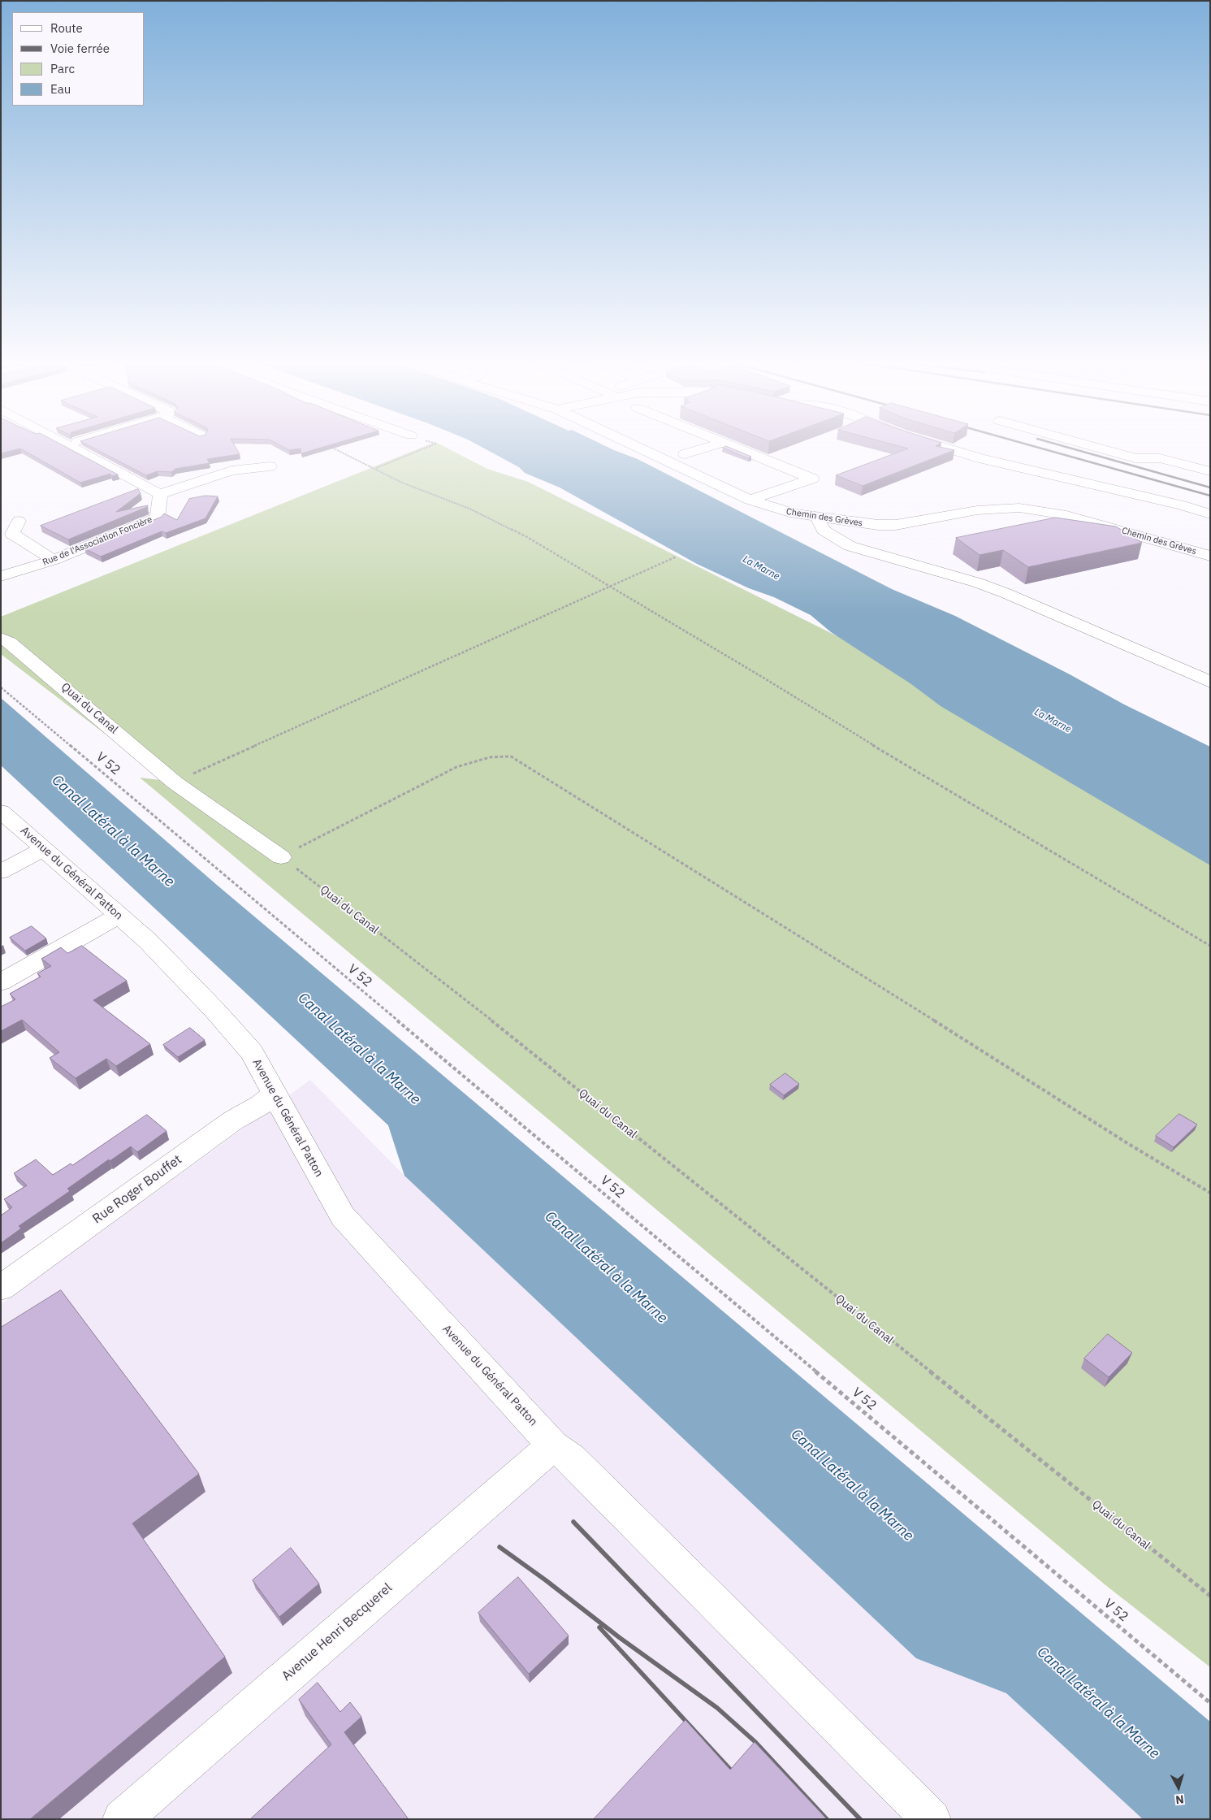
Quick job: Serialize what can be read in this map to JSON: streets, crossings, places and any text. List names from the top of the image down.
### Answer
{
  "streets": {
    "street": [
      "Chemin des Grèves",
      "Rue de l'Association Foncière",
      "Quai du Canal",
      "Avenue du Général Patton",
      "Rue Roger Bouffet",
      "Avenue Henri Becquerel"
    ],
    "path": ["V 52"]
  },
  "crossings": [
    ["Avenue du Général Patton", "Rue Roger Bouffet"],
    ["Avenue du Général Patton", "Avenue Henri Becquerel"]
  ],
  "water": ["La Marne", "Canal Latéral à la Marne"],
  "legend": [
    "Route",
    "Voie ferrée",
    "Parc",
    "Eau"
  ],
  "north": "bottom"
}
